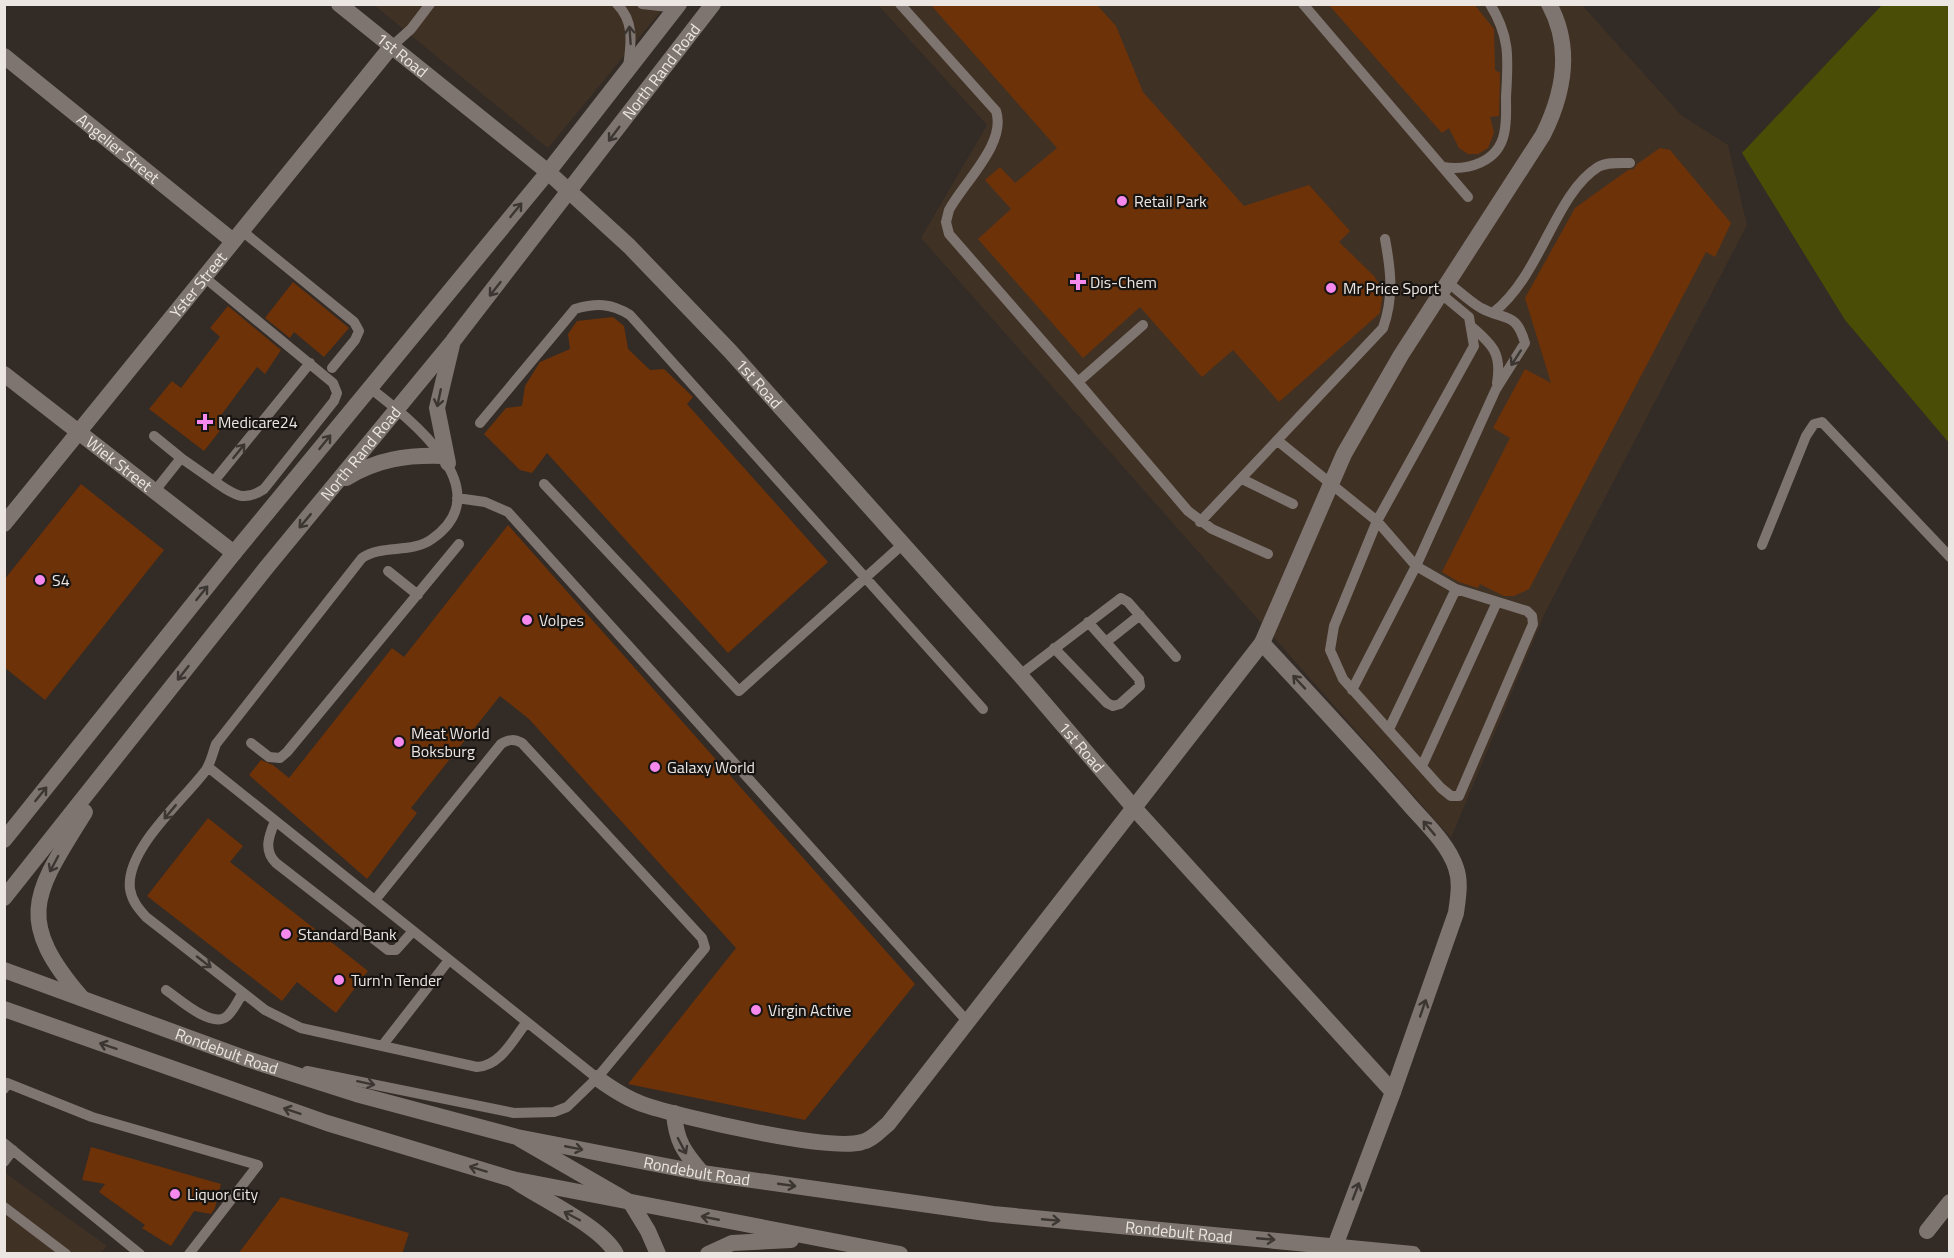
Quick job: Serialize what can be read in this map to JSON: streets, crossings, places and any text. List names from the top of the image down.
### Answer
{
  "streets": {
    "street": [
      "1st Road",
      "North Rand Road",
      "Angelier Street",
      "Yster Street",
      "Wiek Street",
      "Rondebult Road"
    ]
  },
  "crossings": [
    ["1st Road", "North Rand Road"],
    ["1st Road", "Yster Street"],
    ["North Rand Road", "Wiek Street"],
    ["Angelier Street", "Yster Street"],
    ["Yster Street", "Wiek Street"]
  ],
  "places": {
    "other": [
      "Retail Park",
      "Mr Price Sport",
      "S4",
      "Volpes",
      "Meat World Boksburg",
      "Galaxy World",
      "Standard Bank",
      "Turn'n Tender",
      "Virgin Active",
      "Liquor City"
    ],
    "health": ["Dis-Chem", "Medicare24"]
  }
}
